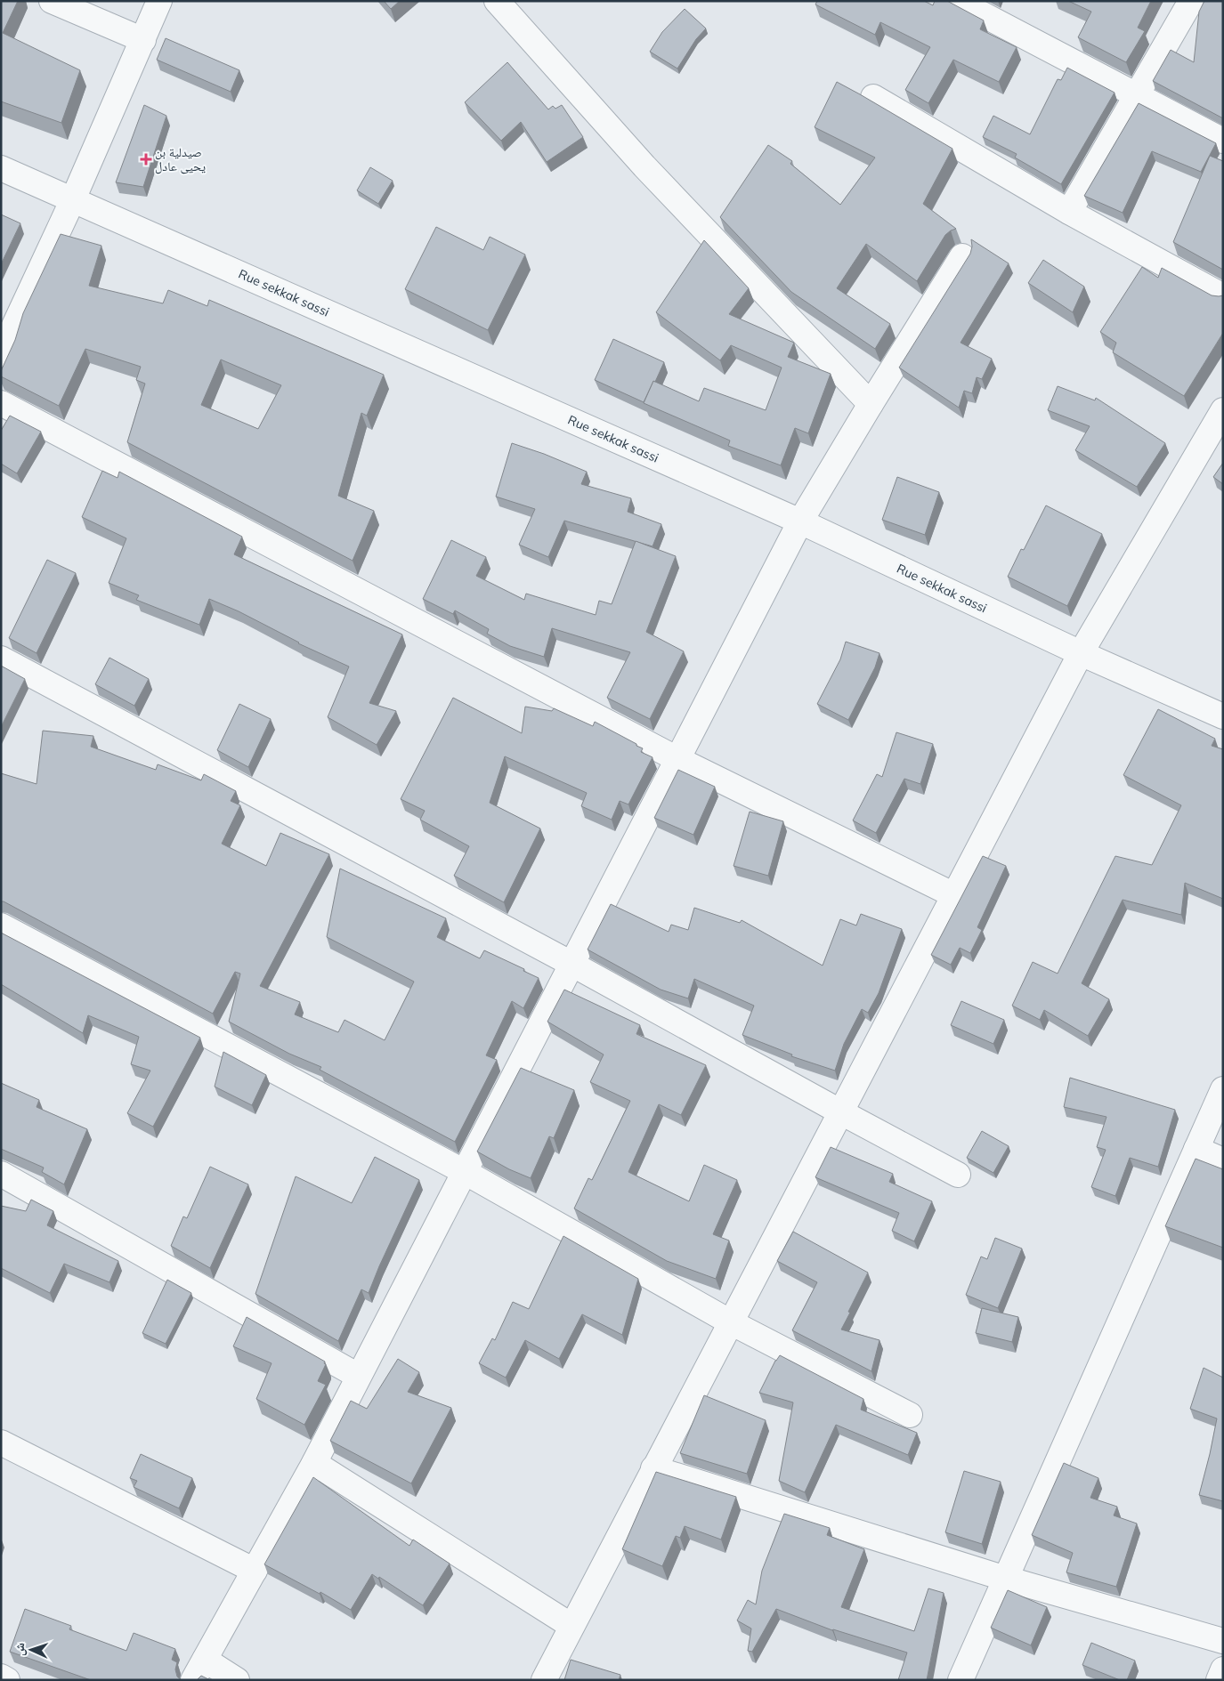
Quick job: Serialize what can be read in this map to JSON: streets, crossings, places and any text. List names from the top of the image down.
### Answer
{
  "streets": {
    "street": ["Rue sekkak sassi"]
  },
  "places": {
    "health": ["صيدلية بن يحيى عادل"]
  },
  "north": "left"
}
